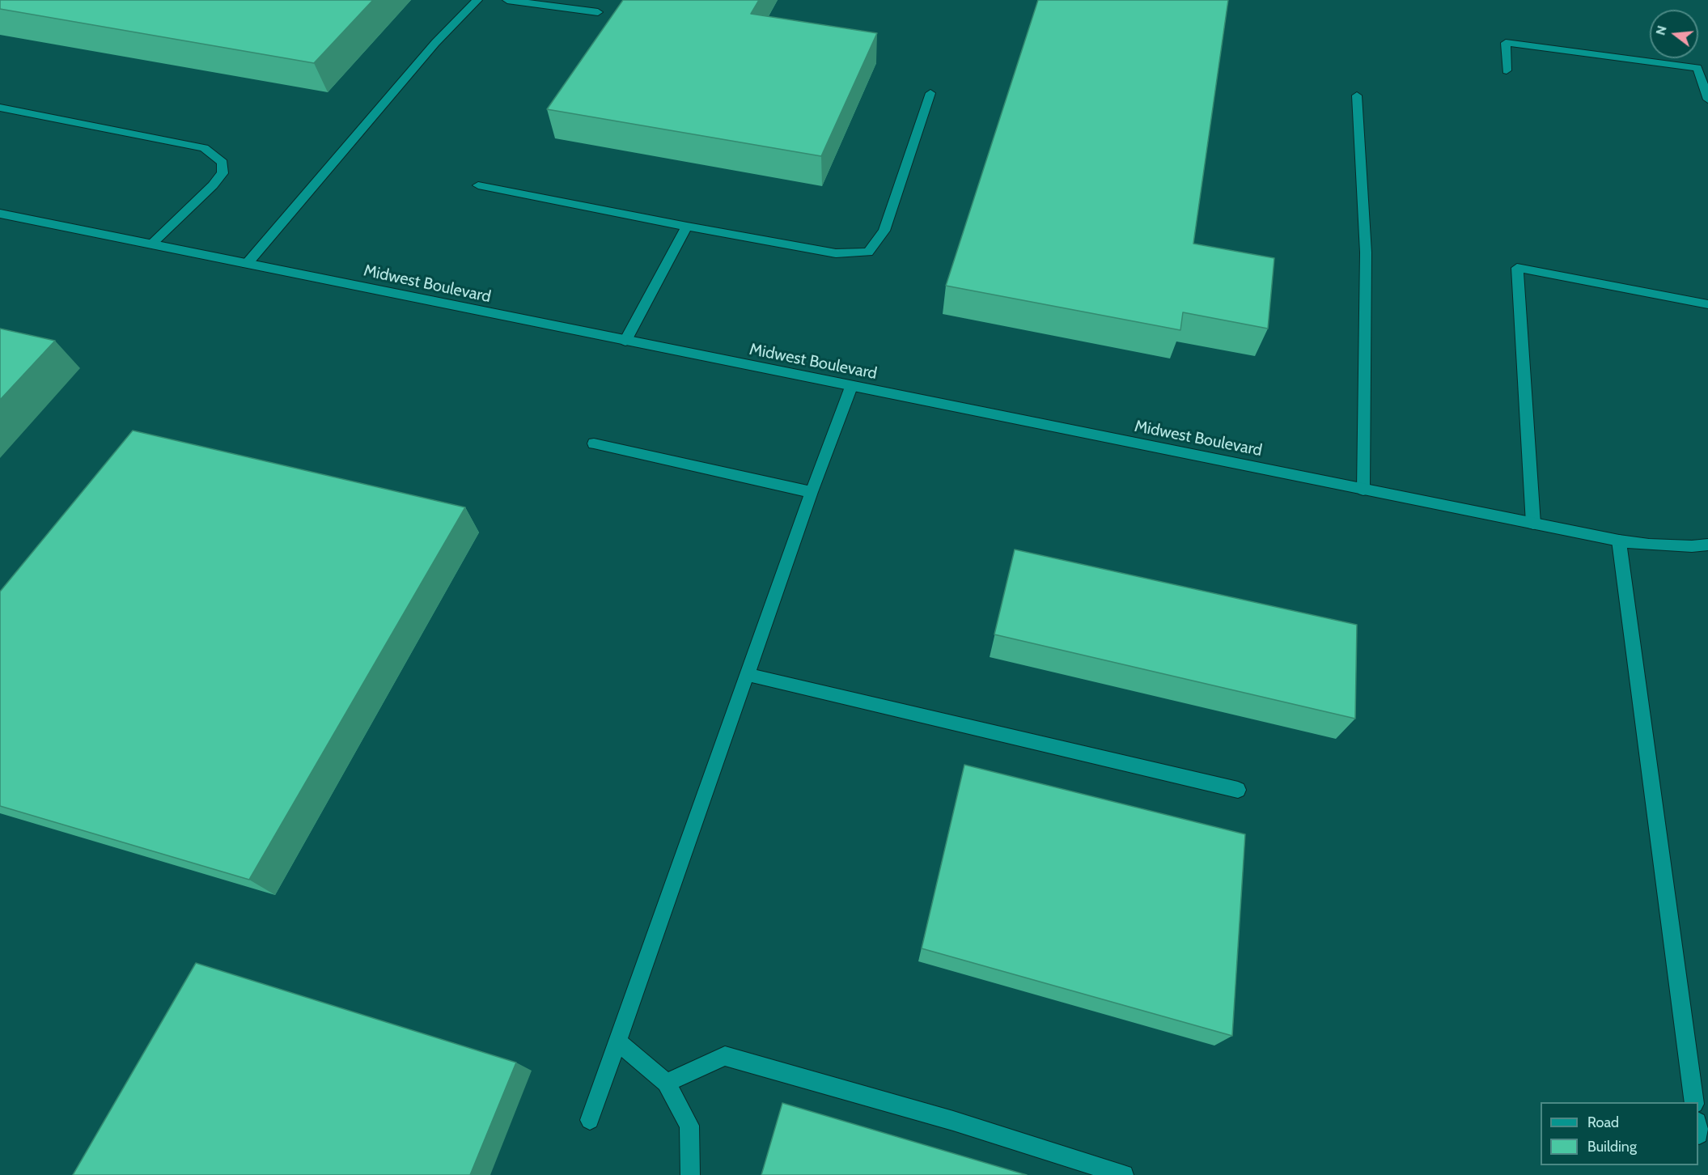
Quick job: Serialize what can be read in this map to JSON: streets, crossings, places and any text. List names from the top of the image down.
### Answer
{
  "streets": {
    "street": ["Midwest Boulevard"]
  },
  "legend": ["Road", "Building"],
  "north": "left"
}
